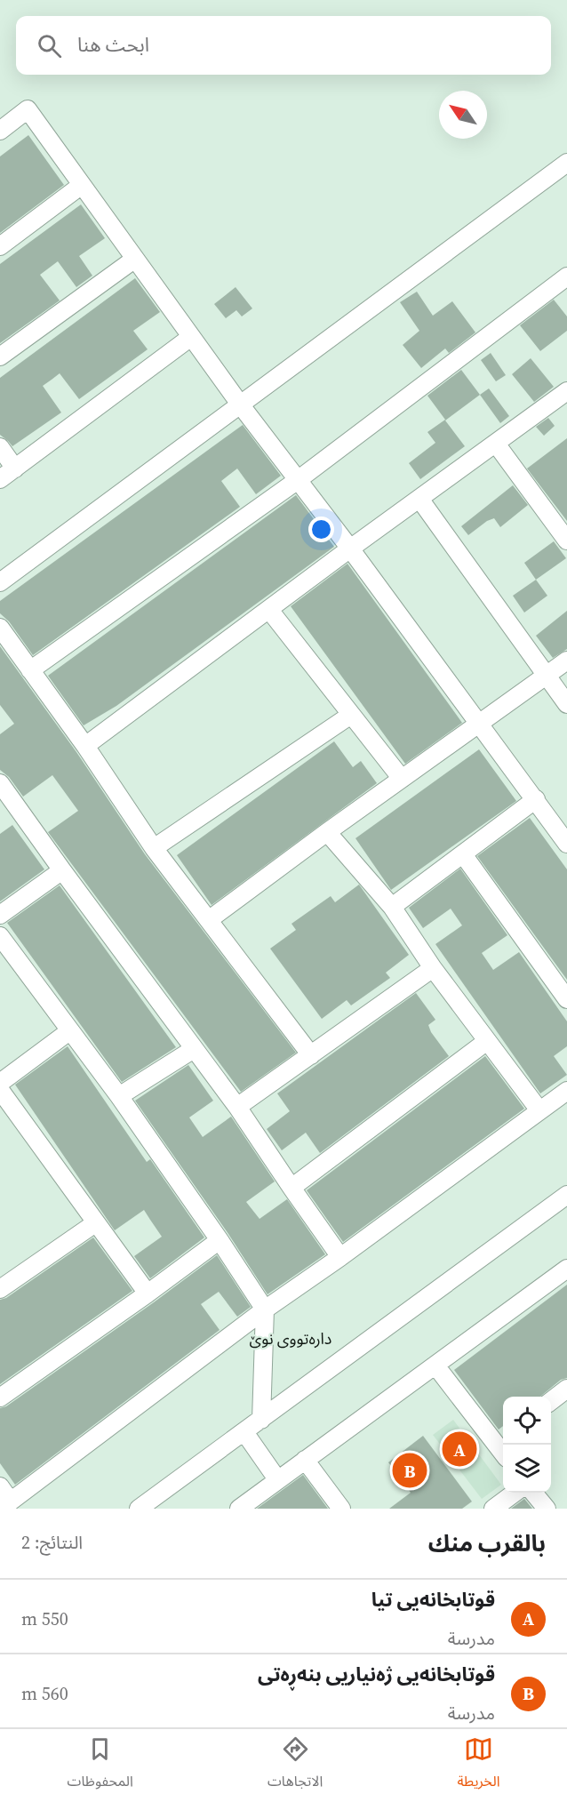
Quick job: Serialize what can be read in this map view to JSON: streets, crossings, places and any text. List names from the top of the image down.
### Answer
{
  "districts": ["دارەتووی نوێ"],
  "north": "top left",
  "page": {
    "search": "ابحث هنا",
    "pins": ["A", "B"],
    "heading": ["بالقرب منك", "النتائج: 2"],
    "list": [
      {
        "mark": "A",
        "name": "قوتابخانەیی تیا",
        "note": "مدرسة",
        "value": "550 m"
      },
      {
        "mark": "B",
        "name": "قوتابخانەیی ژەنیاریی بنەڕەتی",
        "note": "مدرسة",
        "value": "560 m"
      }
    ],
    "nav": ["الخريطة", "الاتجاهات", "المحفوظات"]
  }
}
